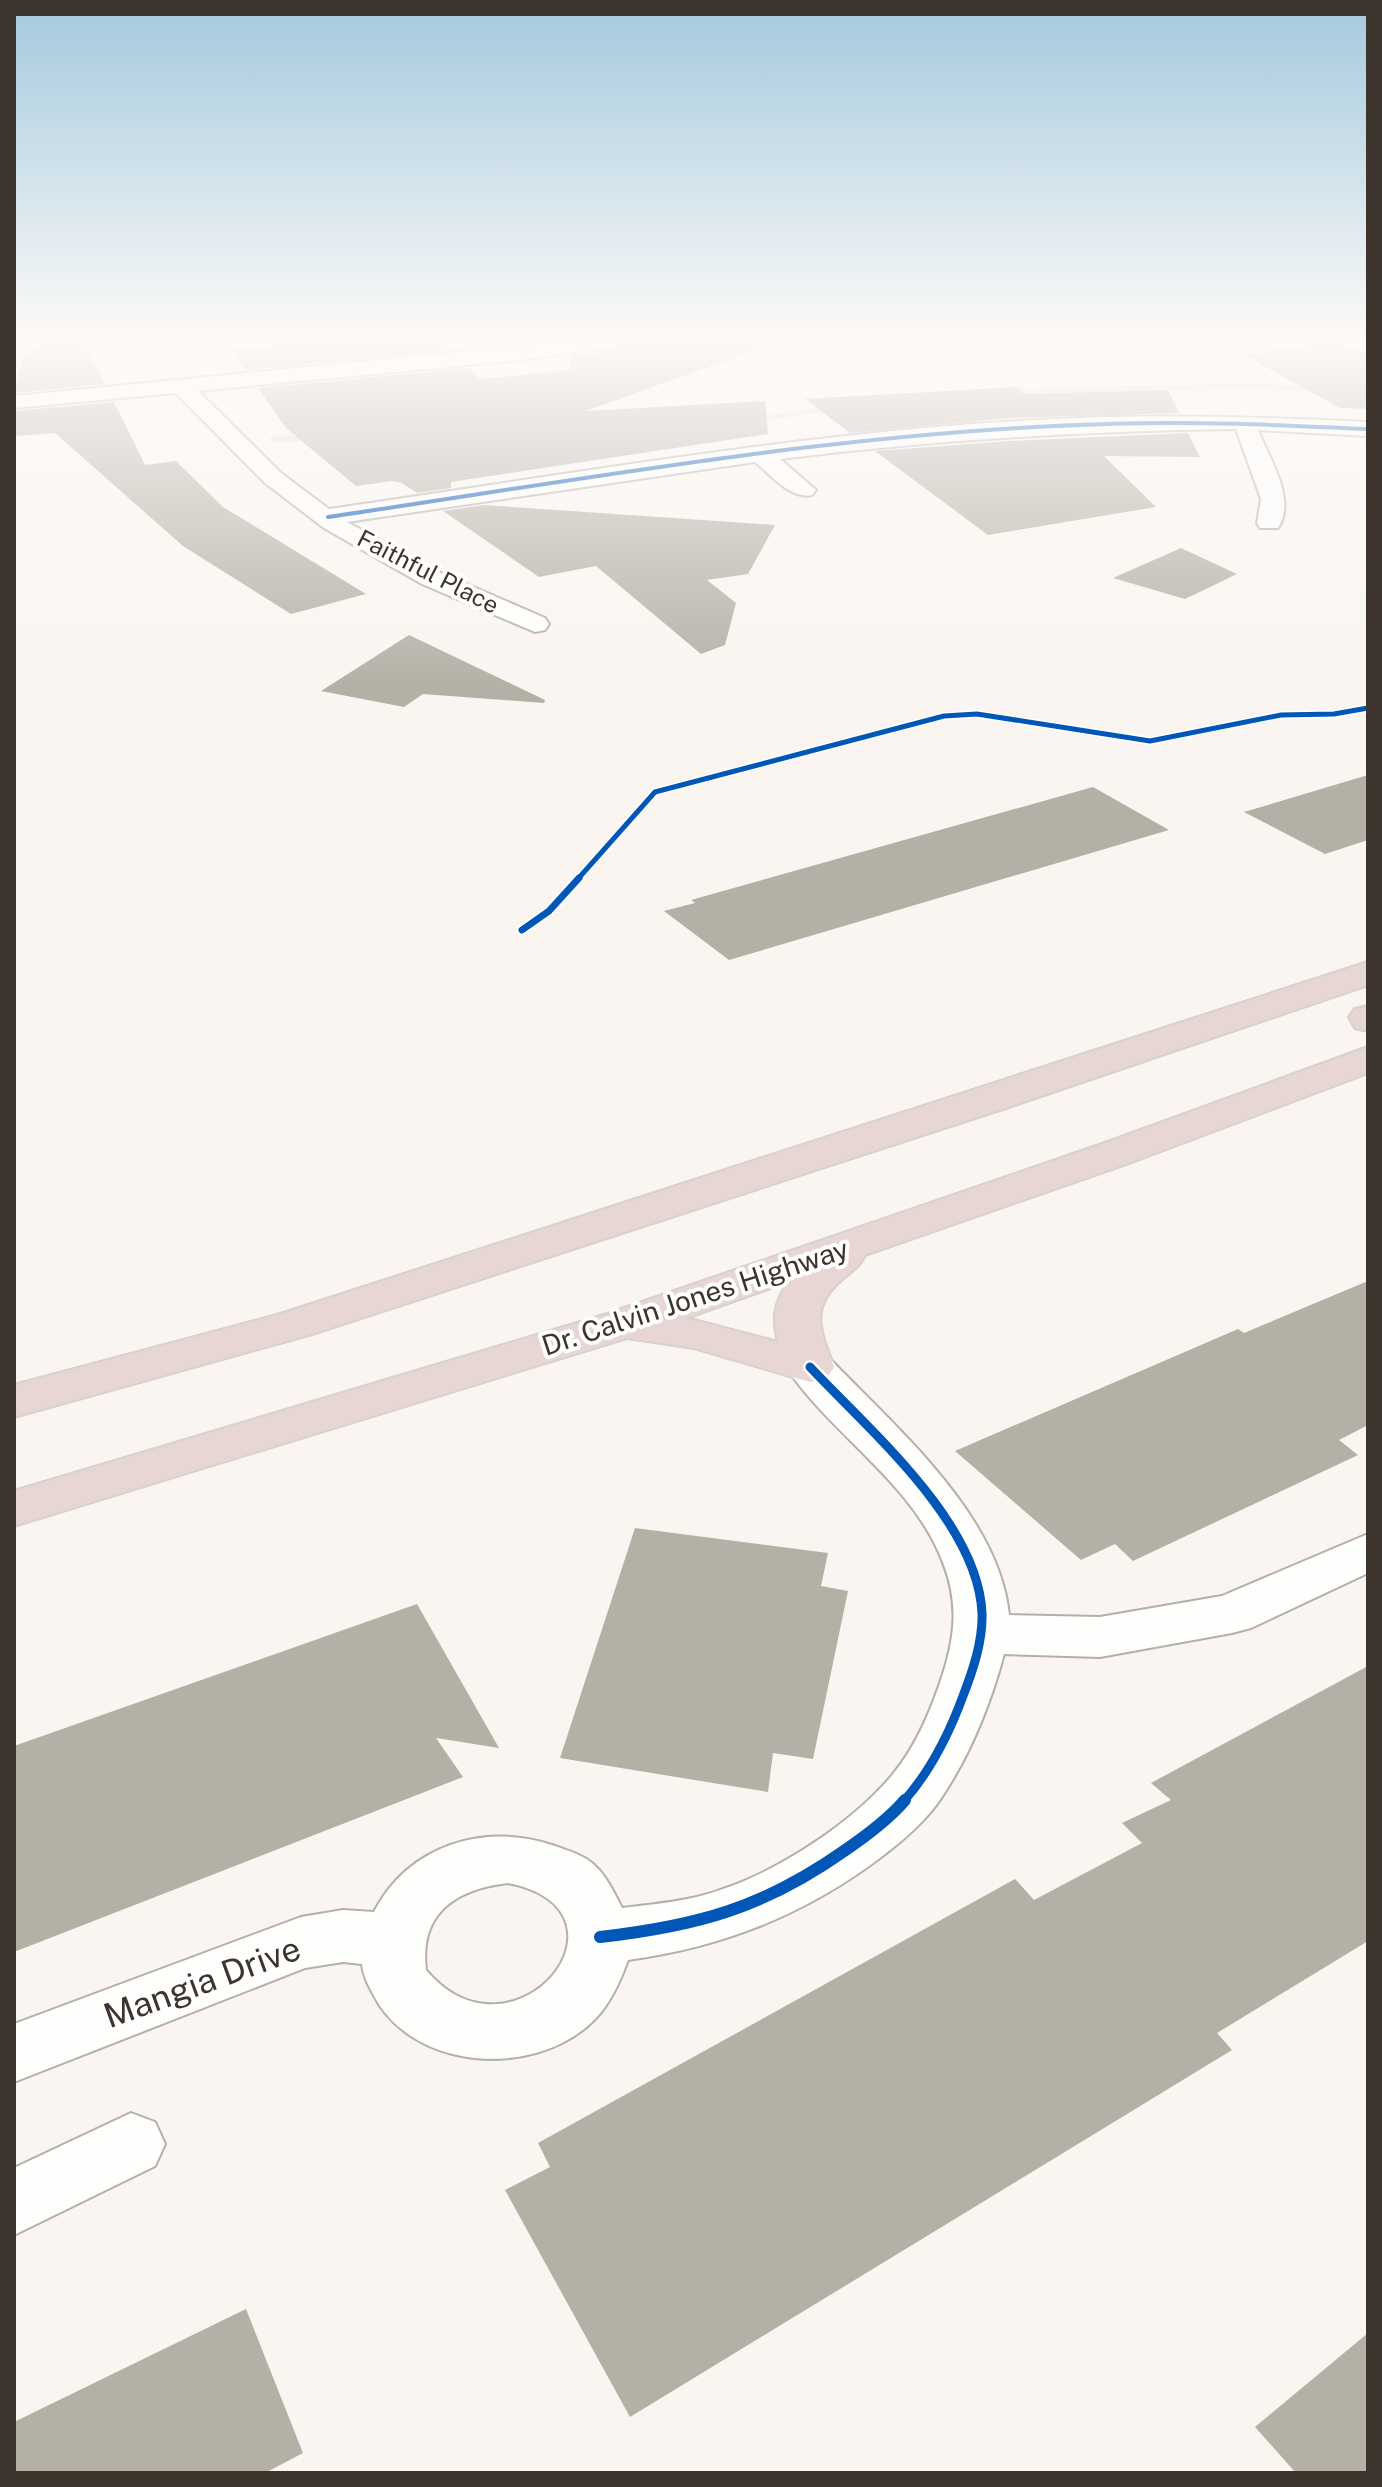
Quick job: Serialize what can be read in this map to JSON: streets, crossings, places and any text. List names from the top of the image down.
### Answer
{
  "streets": {
    "highway": ["Dr. Calvin Jones Highway"],
    "street": ["Faithful Place", "Mangia Drive"]
  }
}
